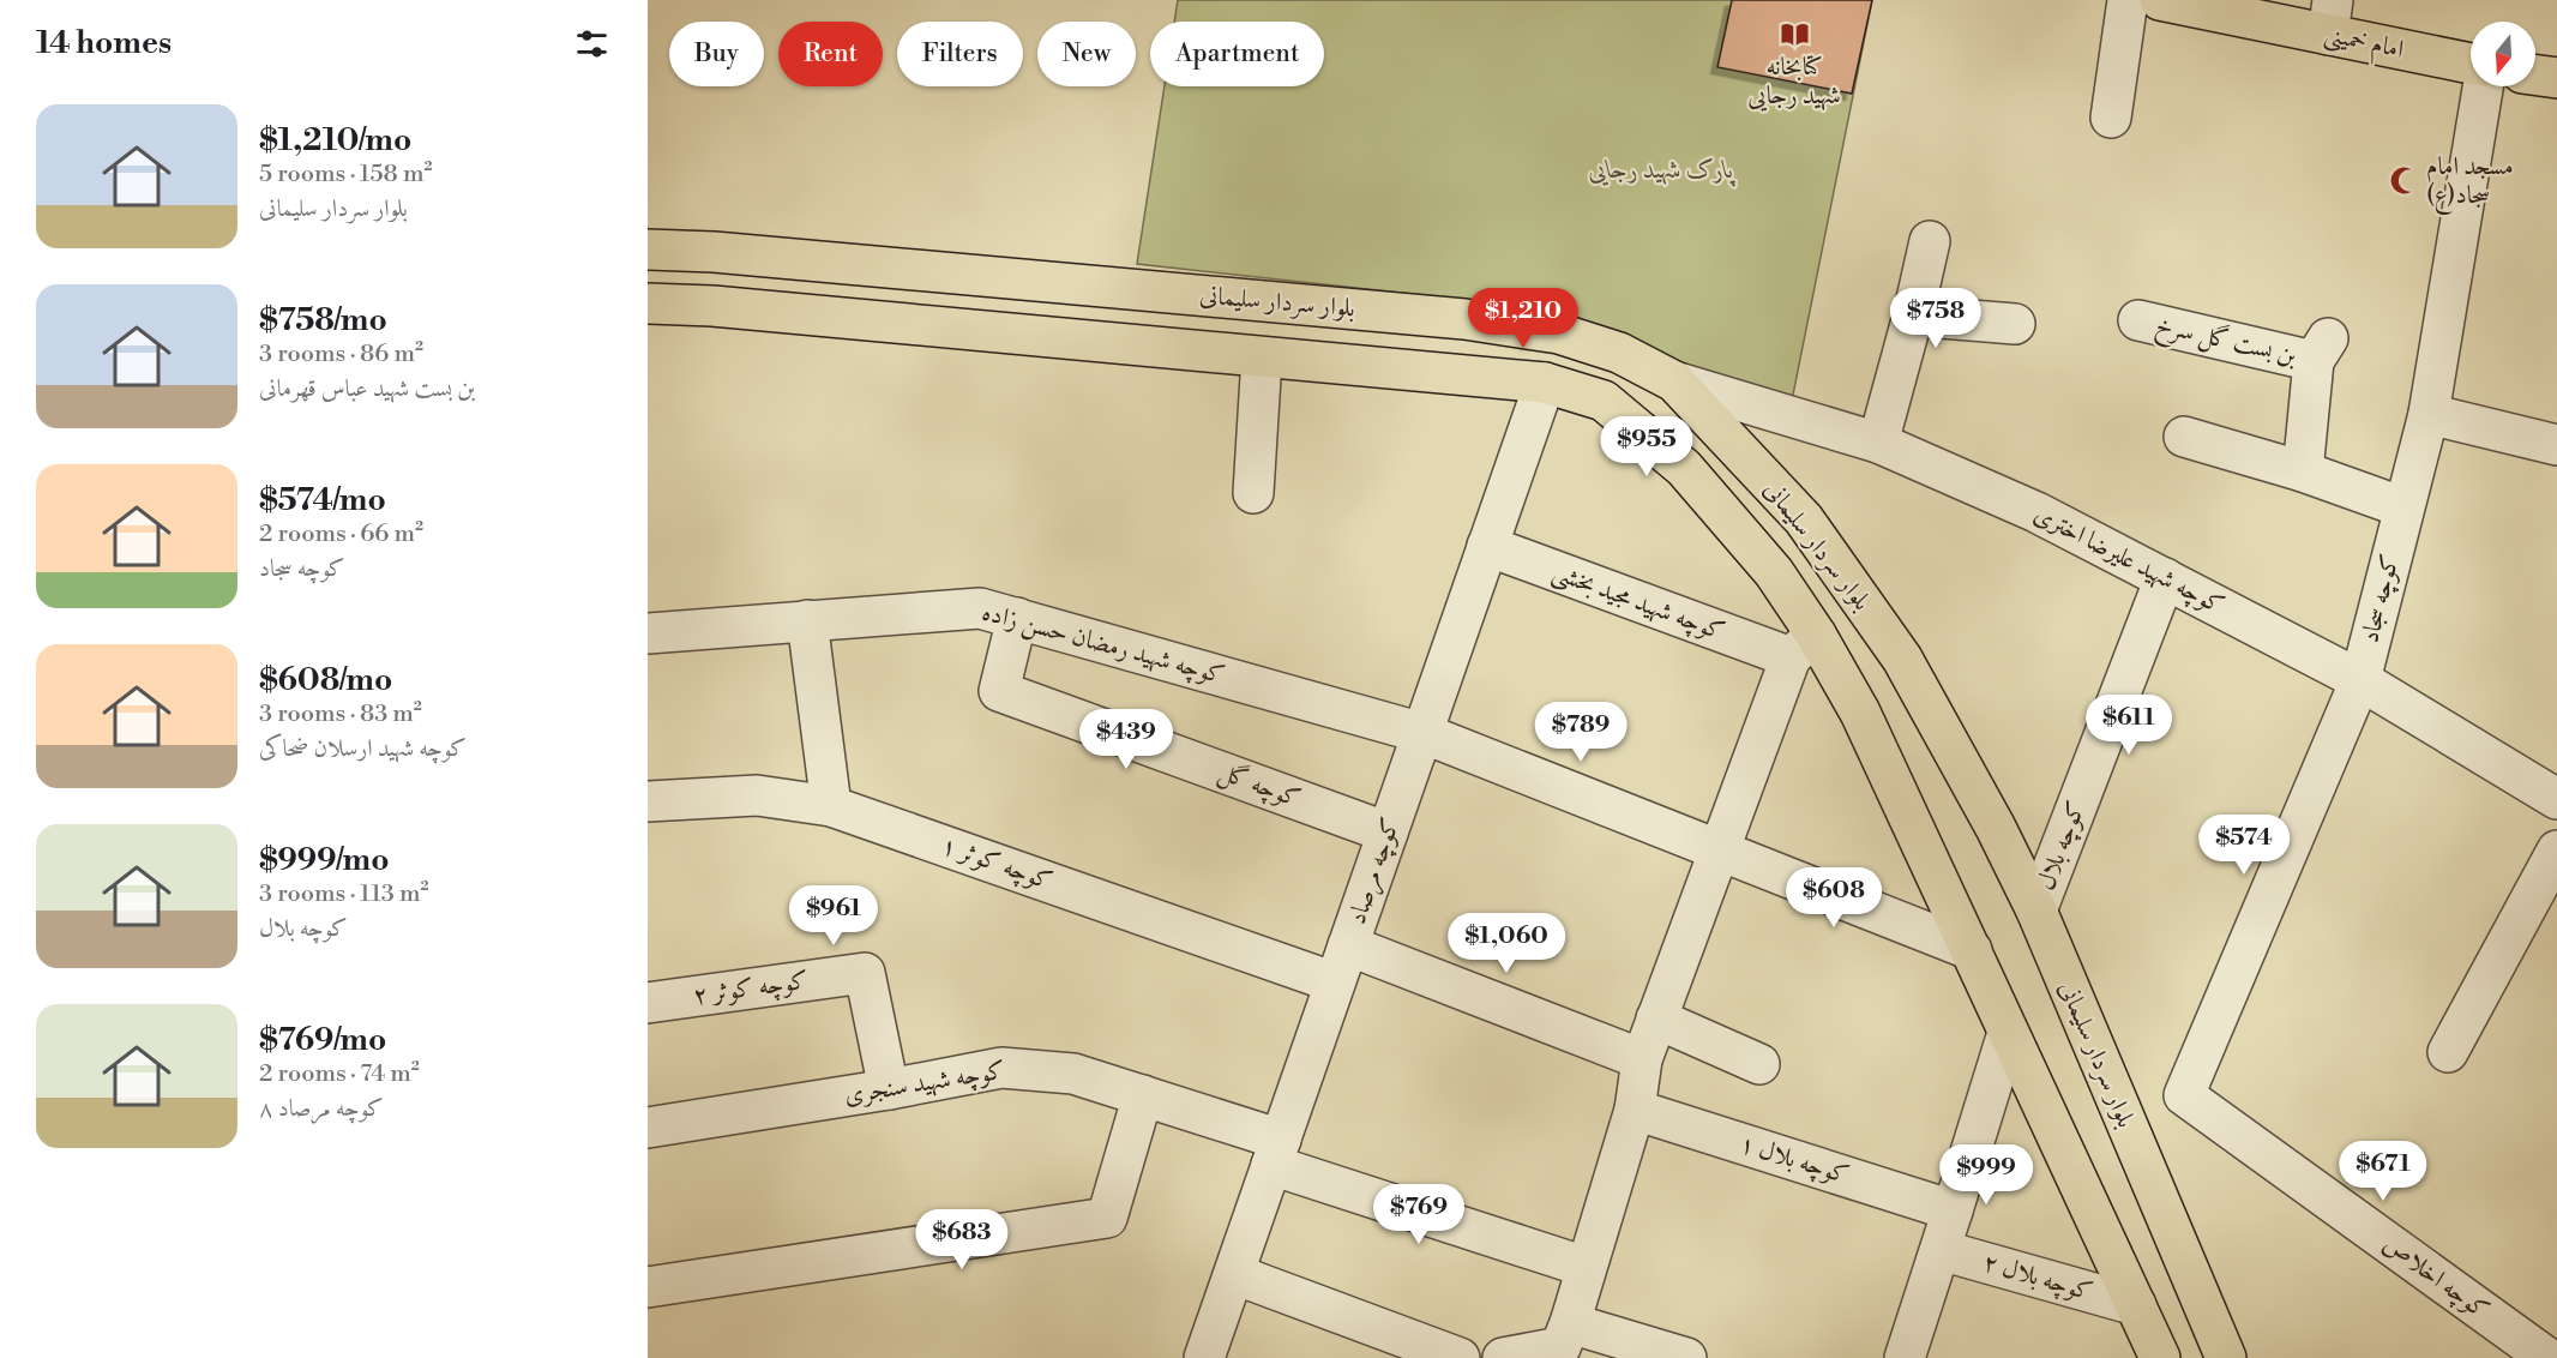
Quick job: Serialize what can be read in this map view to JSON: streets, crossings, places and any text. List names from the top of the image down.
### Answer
{
  "streets": {
    "main road": ["امام خمینی", "بلوار سردار سلیمانی"],
    "street": [
      "بن بست گل سرخ",
      "کوچه شهید علیرضا اختری",
      "کوچه سجاد",
      "کوچه شهید مجید بخشی",
      "کوچه شهید رمضان حسن زاده",
      "کوچه گل",
      "کوچه بلال",
      "کوچه کوثر ۱",
      "کوچه مرصاد",
      "کوچه کوثر ۲",
      "کوچه شهید سنجری",
      "کوچه بلال ۱",
      "کوچه بلال ۲",
      "کوچه اخلاص"
    ]
  },
  "crossings": [
    ["بلوار سردار سلیمانی", "کوچه شهید علیرضا اختری"],
    ["بلوار سردار سلیمانی", "کوچه شهید مجید بخشی"],
    ["بلوار سردار سلیمانی", "کوچه شهید رمضان حسن زاده"],
    ["بلوار سردار سلیمانی", "کوچه بلال"],
    ["بلوار سردار سلیمانی", "کوچه مرصاد"],
    ["بلوار سردار سلیمانی", "کوچه بلال ۲"],
    ["کوچه شهید علیرضا اختری", "کوچه سجاد"],
    ["کوچه شهید علیرضا اختری", "کوچه بلال"],
    ["کوچه سجاد", "کوچه اخلاص"],
    ["کوچه شهید مجید بخشی", "کوچه مرصاد"],
    ["کوچه شهید رمضان حسن زاده", "کوچه گل"],
    ["کوچه شهید رمضان حسن زاده", "کوچه مرصاد"],
    ["کوچه گل", "کوچه مرصاد"],
    ["کوچه کوثر ۱", "کوچه مرصاد"],
    ["کوچه مرصاد", "کوچه شهید سنجری"],
    ["کوچه کوثر ۲", "کوچه شهید سنجری"]
  ],
  "parks": ["پارک شهید رجایی"],
  "places": {
    "library": ["کتابخانه شهید رجایی"],
    "mosque": ["مسجد امام سجاد(ع)"]
  },
  "north": "bottom",
  "page": {
    "heading": "14 homes",
    "chip": [
      "Buy",
      "Rent",
      "Filters",
      "New",
      "Apartment"
    ],
    "list": [
      {
        "name": "$1,210/mo",
        "note": "5 rooms · 158 m² · بلوار سردار سلیمانی"
      },
      {
        "name": "$758/mo",
        "note": "3 rooms · 86 m² · بن بست شهید عباس قهرمانی"
      },
      {
        "name": "$574/mo",
        "note": "2 rooms · 66 m² · کوچه سجاد"
      },
      {
        "name": "$608/mo",
        "note": "3 rooms · 83 m² · کوچه شهید ارسلان ضحاکی"
      },
      {
        "name": "$999/mo",
        "note": "3 rooms · 113 m² · کوچه بلال"
      },
      {
        "name": "$769/mo",
        "note": "2 rooms · 74 m² · کوچه مرصاد ۸"
      }
    ],
    "price": [
      "$1,210",
      "$758",
      "$955",
      "$611",
      "$789",
      "$439",
      "$574",
      "$608",
      "$961",
      "$1,060",
      "$671",
      "$999",
      "$769",
      "$683"
    ]
  }
}
